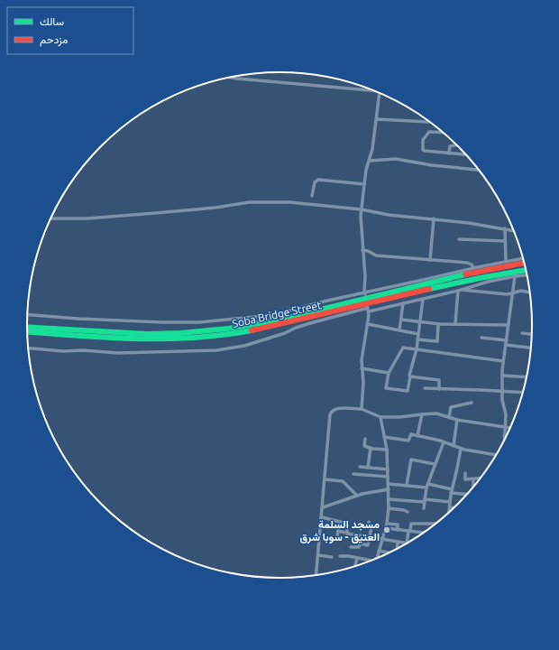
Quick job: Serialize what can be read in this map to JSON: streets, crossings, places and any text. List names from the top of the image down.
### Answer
{
  "streets": {
    "highway": ["Soba Bridge Street"]
  },
  "places": ["مسجد السلمة العتيق - سوبا شرق"],
  "legend": ["سالك", "مزدحم"]
}
